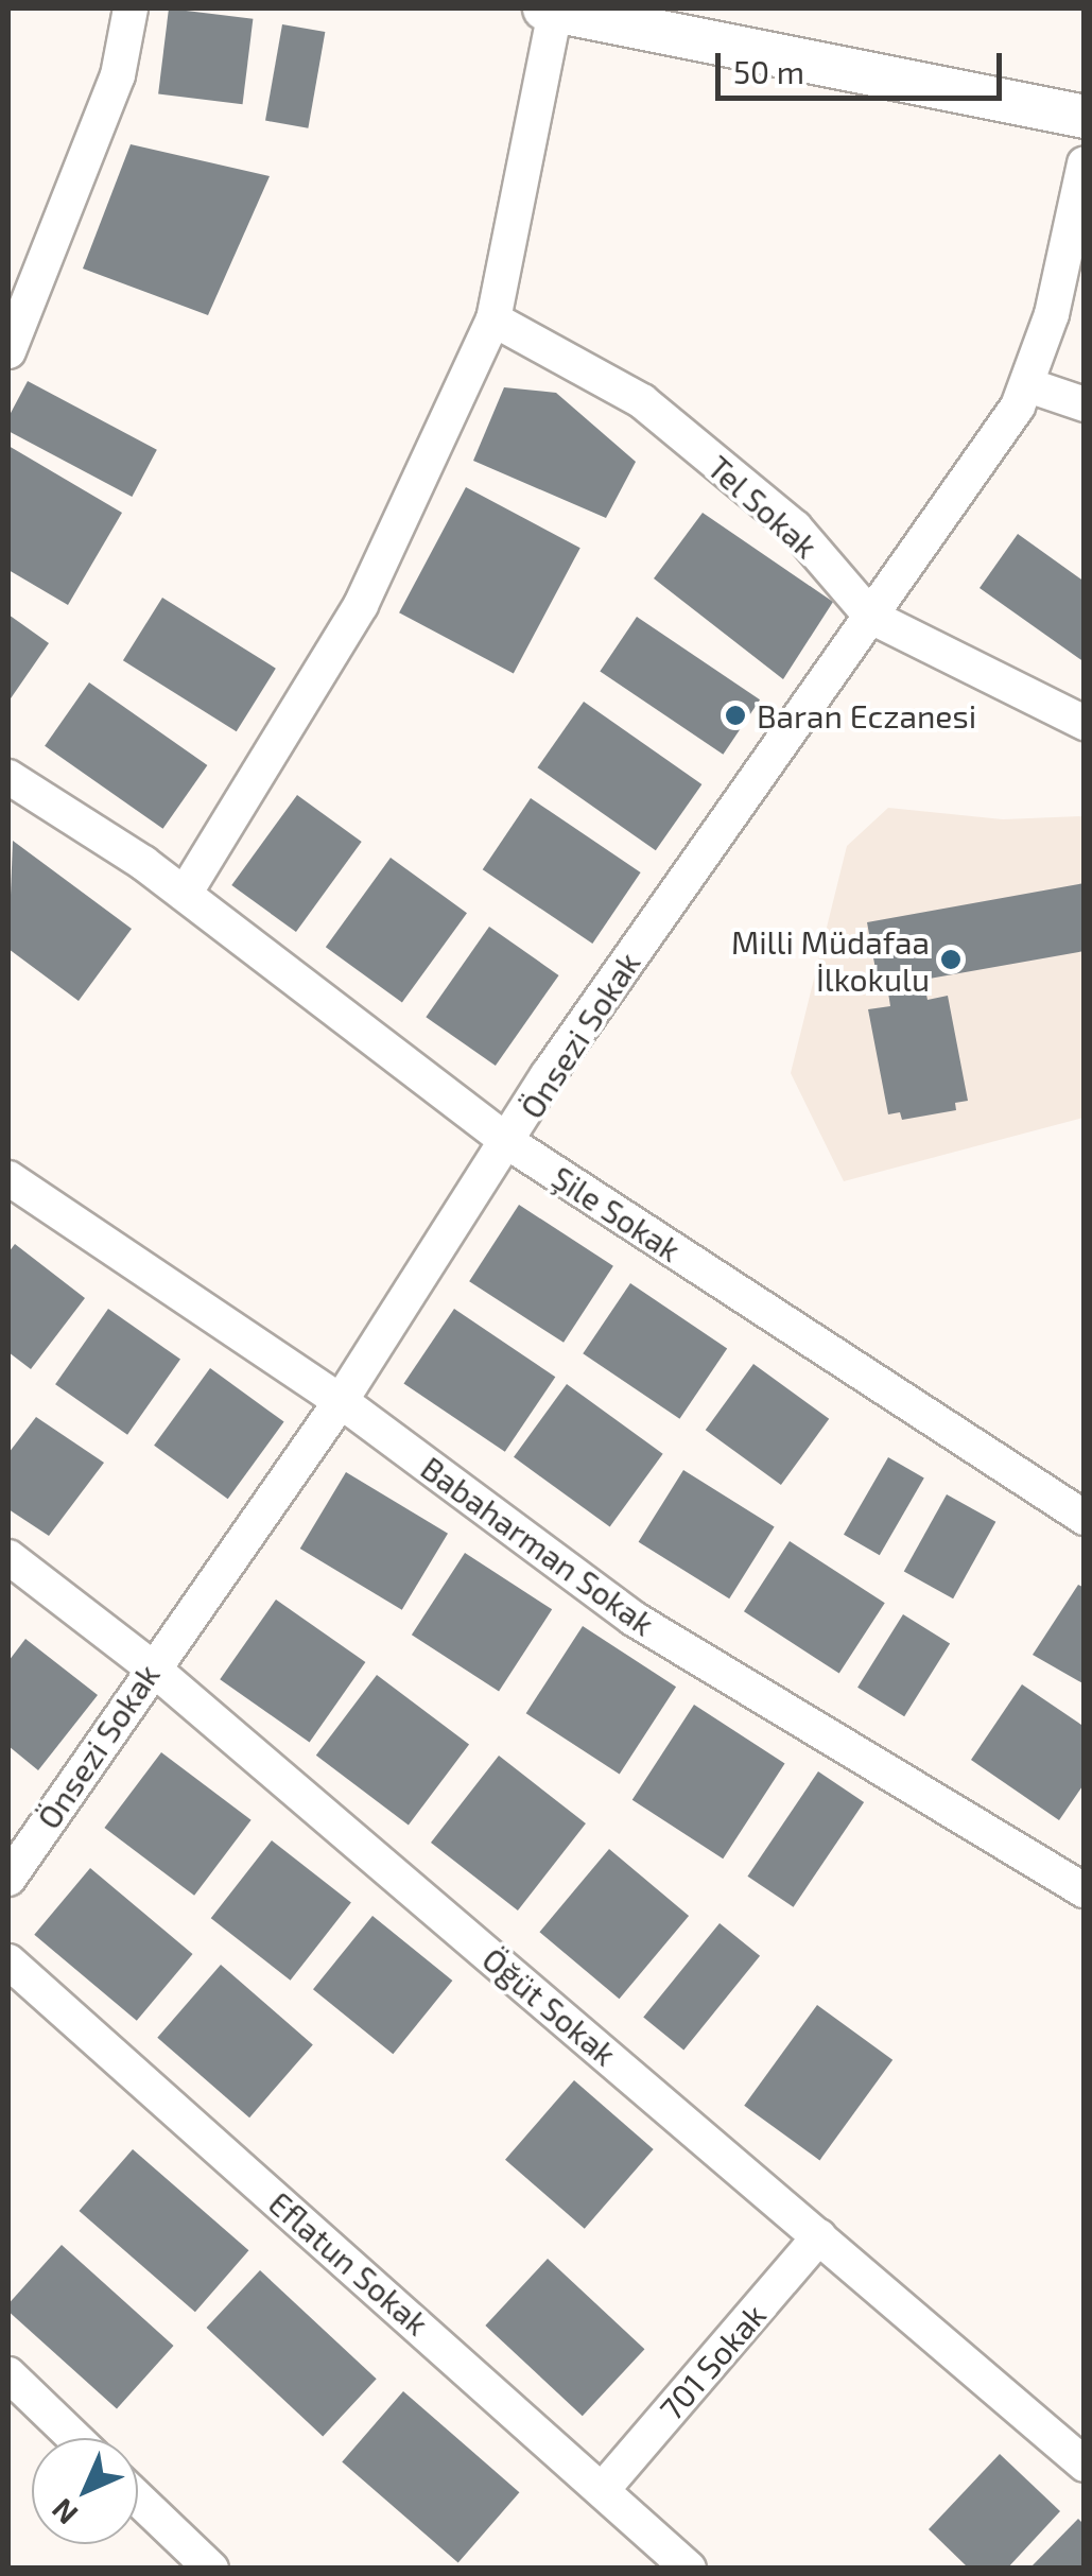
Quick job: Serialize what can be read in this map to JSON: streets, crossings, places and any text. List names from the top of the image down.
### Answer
{
  "streets": {
    "street": [
      "Tel Sokak",
      "Önsezi Sokak",
      "Şile Sokak",
      "Babaharman Sokak",
      "Öğüt Sokak",
      "Eflatun Sokak",
      "701 Sokak"
    ]
  },
  "crossings": [
    ["Tel Sokak", "Önsezi Sokak"],
    ["Önsezi Sokak", "Şile Sokak"],
    ["Önsezi Sokak", "Babaharman Sokak"],
    ["Önsezi Sokak", "Öğüt Sokak"],
    ["Öğüt Sokak", "701 Sokak"],
    ["Eflatun Sokak", "701 Sokak"]
  ],
  "places": ["Baran Eczanesi", "Milli Müdafaa İlkokulu"],
  "scale_bar": "50 m",
  "north": "bottom left"
}
